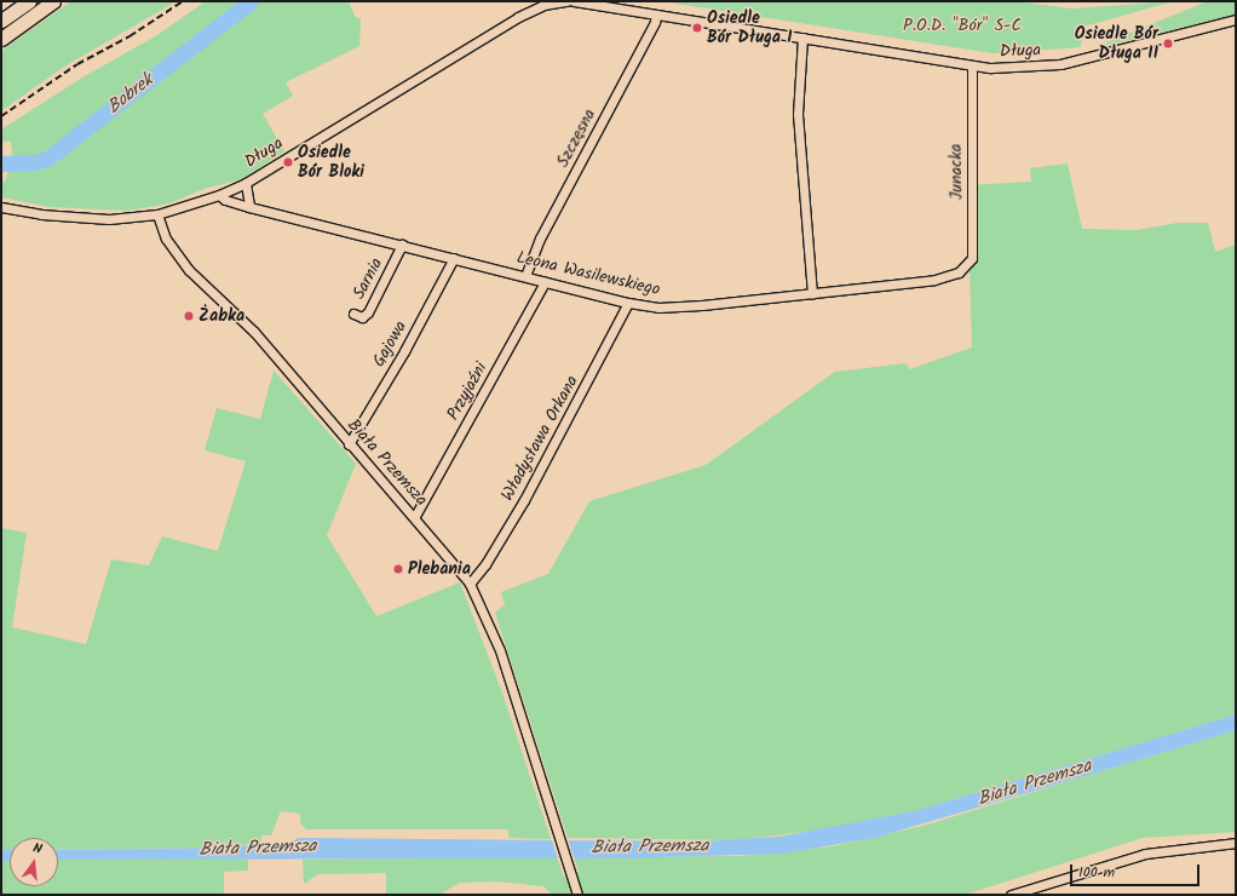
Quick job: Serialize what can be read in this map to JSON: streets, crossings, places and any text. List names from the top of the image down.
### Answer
{
  "streets": {
    "street": [
      "Długa",
      "Szczęsna",
      "Junacka",
      "Leona Wasilewskiego",
      "Sarnia",
      "Gajowa",
      "Przyjaźni",
      "Władysława Orkana",
      "Biała Przemsza"
    ]
  },
  "crossings": [
    ["Długa", "Szczęsna"],
    ["Długa", "Junacka"],
    ["Długa", "Leona Wasilewskiego"],
    ["Długa", "Biała Przemsza"],
    ["Szczęsna", "Leona Wasilewskiego"],
    ["Junacka", "Leona Wasilewskiego"],
    ["Leona Wasilewskiego", "Sarnia"],
    ["Leona Wasilewskiego", "Gajowa"],
    ["Leona Wasilewskiego", "Przyjaźni"],
    ["Leona Wasilewskiego", "Władysława Orkana"],
    ["Gajowa", "Biała Przemsza"],
    ["Przyjaźni", "Biała Przemsza"],
    ["Władysława Orkana", "Biała Przemsza"]
  ],
  "water": ["Bobrek", "Biała Przemsza"],
  "parks": ["P.O.D. \"Bór\" S-C"],
  "places": [
    "Osiedle Bór Długa I",
    "Osiedle Bór Długa II",
    "Osiedle Bór Bloki",
    "Żabka",
    "Plebania"
  ],
  "scale_bar": "100 m",
  "north": "top"
}
